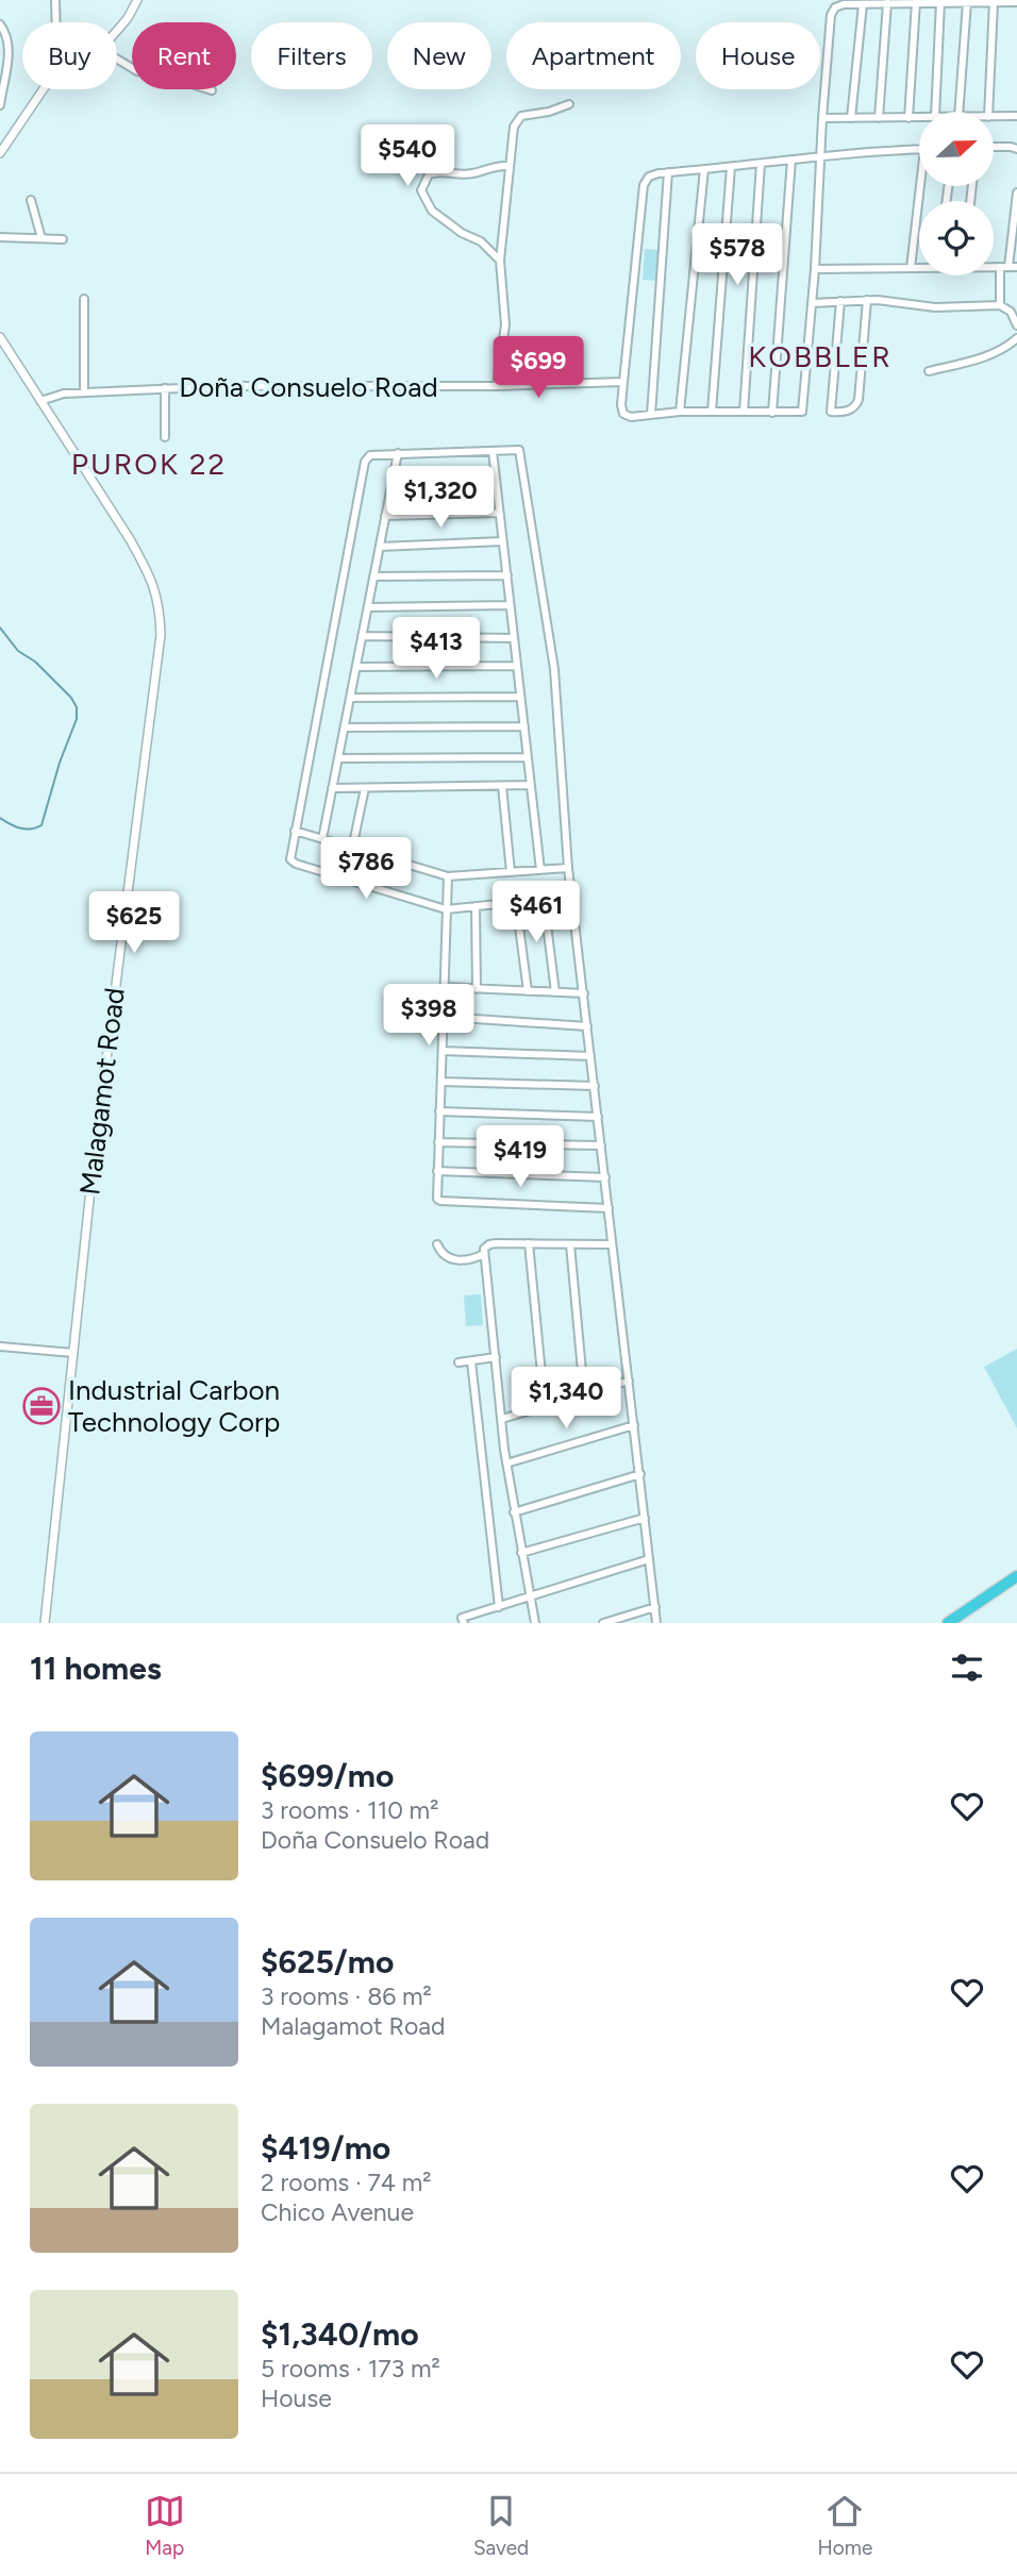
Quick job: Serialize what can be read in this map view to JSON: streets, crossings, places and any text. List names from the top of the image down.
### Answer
{
  "streets": {
    "street": ["Doña Consuelo Road", "Malagamot Road"]
  },
  "crossings": [
    ["Doña Consuelo Road", "Malagamot Road"]
  ],
  "districts": ["KOBBLER", "PUROK 22"],
  "places": {
    "office": ["Industrial Carbon Technology Corp"]
  },
  "north": "right",
  "page": {
    "chip": [
      "Buy",
      "Rent",
      "Filters",
      "New",
      "Apartment",
      "House"
    ],
    "price": [
      "$540",
      "$578",
      "$699",
      "$1,320",
      "$413",
      "$786",
      "$461",
      "$625",
      "$398",
      "$419",
      "$1,340"
    ],
    "heading": "11 homes",
    "list": [
      {
        "name": "$699/mo",
        "note": "3 rooms · 110 m² · Doña Consuelo Road"
      },
      {
        "name": "$625/mo",
        "note": "3 rooms · 86 m² · Malagamot Road"
      },
      {
        "name": "$419/mo",
        "note": "2 rooms · 74 m² · Chico Avenue"
      },
      {
        "name": "$1,340/mo",
        "note": "5 rooms · 173 m² · House"
      }
    ],
    "tabs": ["Map", "Saved", "Home"]
  }
}
